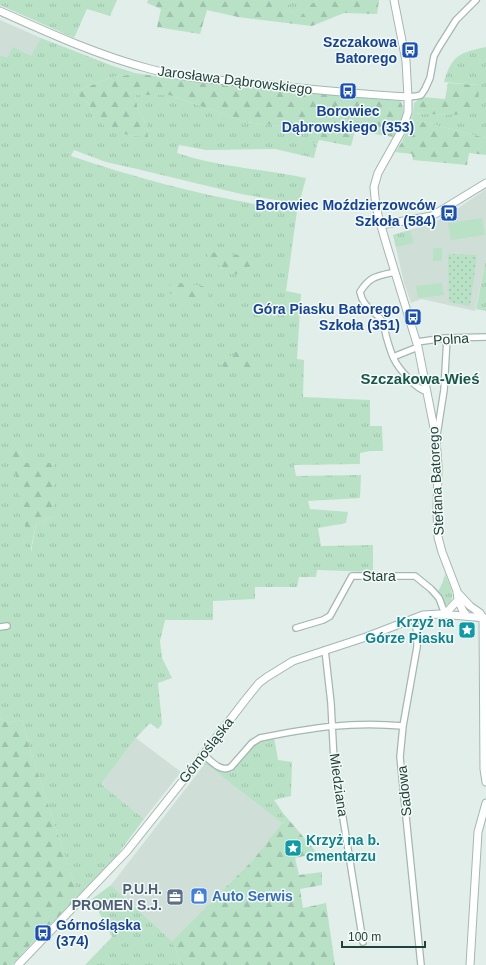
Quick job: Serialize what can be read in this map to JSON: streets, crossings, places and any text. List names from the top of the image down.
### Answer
{
  "streets": {
    "street": [
      "Jarosława Dąbrowskiego",
      "Polna",
      "Stefana Batorego",
      "Stara",
      "Górnośląska",
      "Miedziana",
      "Sadowa"
    ]
  },
  "crossings": [
    ["Jarosława Dąbrowskiego", "Stefana Batorego"],
    ["Polna", "Stefana Batorego"],
    ["Stefana Batorego", "Górnośląska"],
    ["Stara", "Górnośląska"],
    ["Górnośląska", "Miedziana"],
    ["Górnośląska", "Sadowa"]
  ],
  "districts": ["Szczakowa-Wieś"],
  "places": {
    "bus stop": [
      "Szczakowa Batorego",
      "Borowiec Dąbrowskiego (353)",
      "Borowiec Moździerzowców Szkoła (584)",
      "Góra Piasku Batorego Szkoła (351)",
      "Górnośląska (374)"
    ],
    "place": ["Krzyż na Górze Piasku", "Krzyż na b. cmentarzu"],
    "shop": ["Auto Serwis"],
    "office": ["P.U.H. PROMEN S.J."]
  },
  "scale_bar": "100 m"
}
